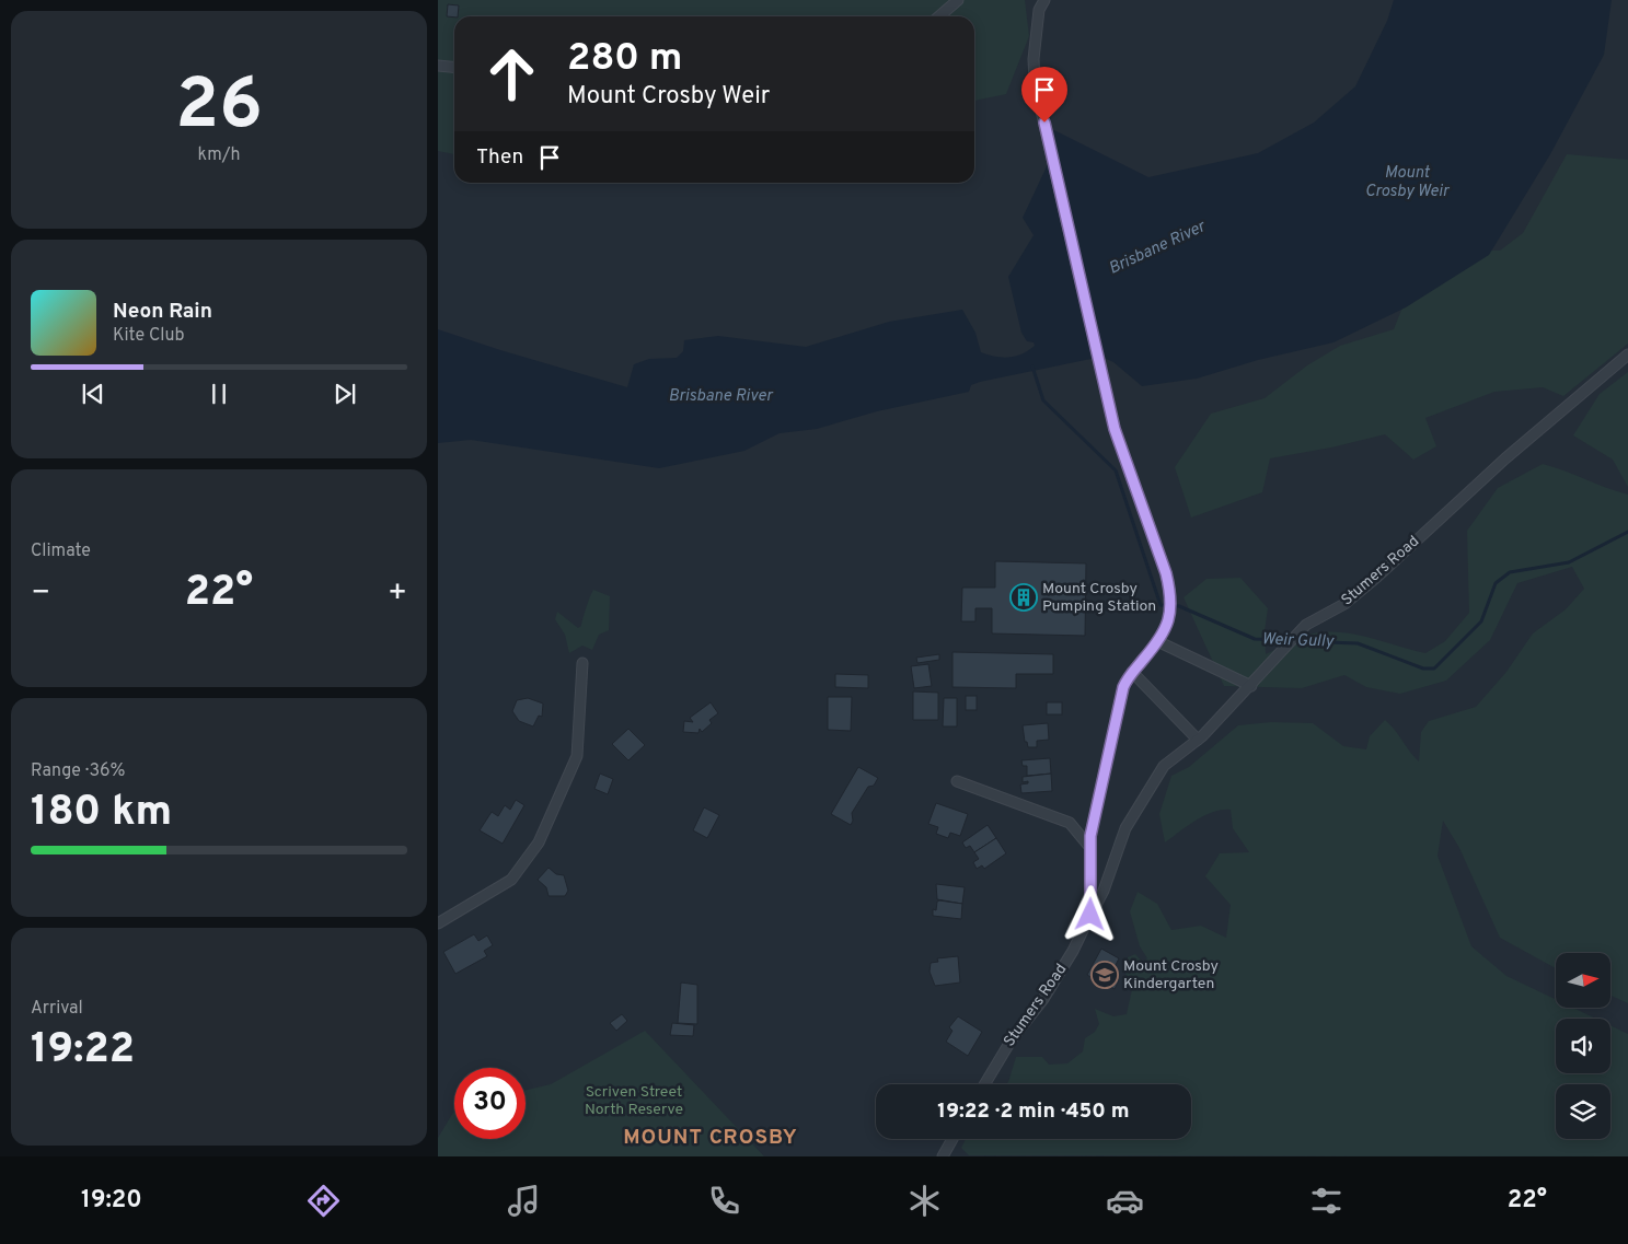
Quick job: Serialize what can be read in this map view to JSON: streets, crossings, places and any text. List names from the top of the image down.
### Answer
{
  "streets": {
    "street": ["Stumers Road"]
  },
  "districts": ["MOUNT CROSBY"],
  "water": ["Mount Crosby Weir", "Brisbane River", "Weir Gully"],
  "parks": ["Scriven Street North Reserve"],
  "places": {
    "building": ["Mount Crosby Pumping Station"],
    "school or university": ["Mount Crosby Kindergarten"]
  },
  "north": "right",
  "page": {
    "tile": [
      ["26", "km/h"],
      "Climate",
      ["Range · 36%", "180 km"],
      ["Arrival", "19:22"]
    ],
    "turn": ["280 m", "Mount Crosby Weir"],
    "then": "Then",
    "song": ["Neon Rain", "Kite Club"],
    "heat": ["−", "22°", "+"],
    "limit": "30",
    "trip": "19:22 · 2 min · 450 m",
    "tabs": ["19:20", "22°"]
  }
}
